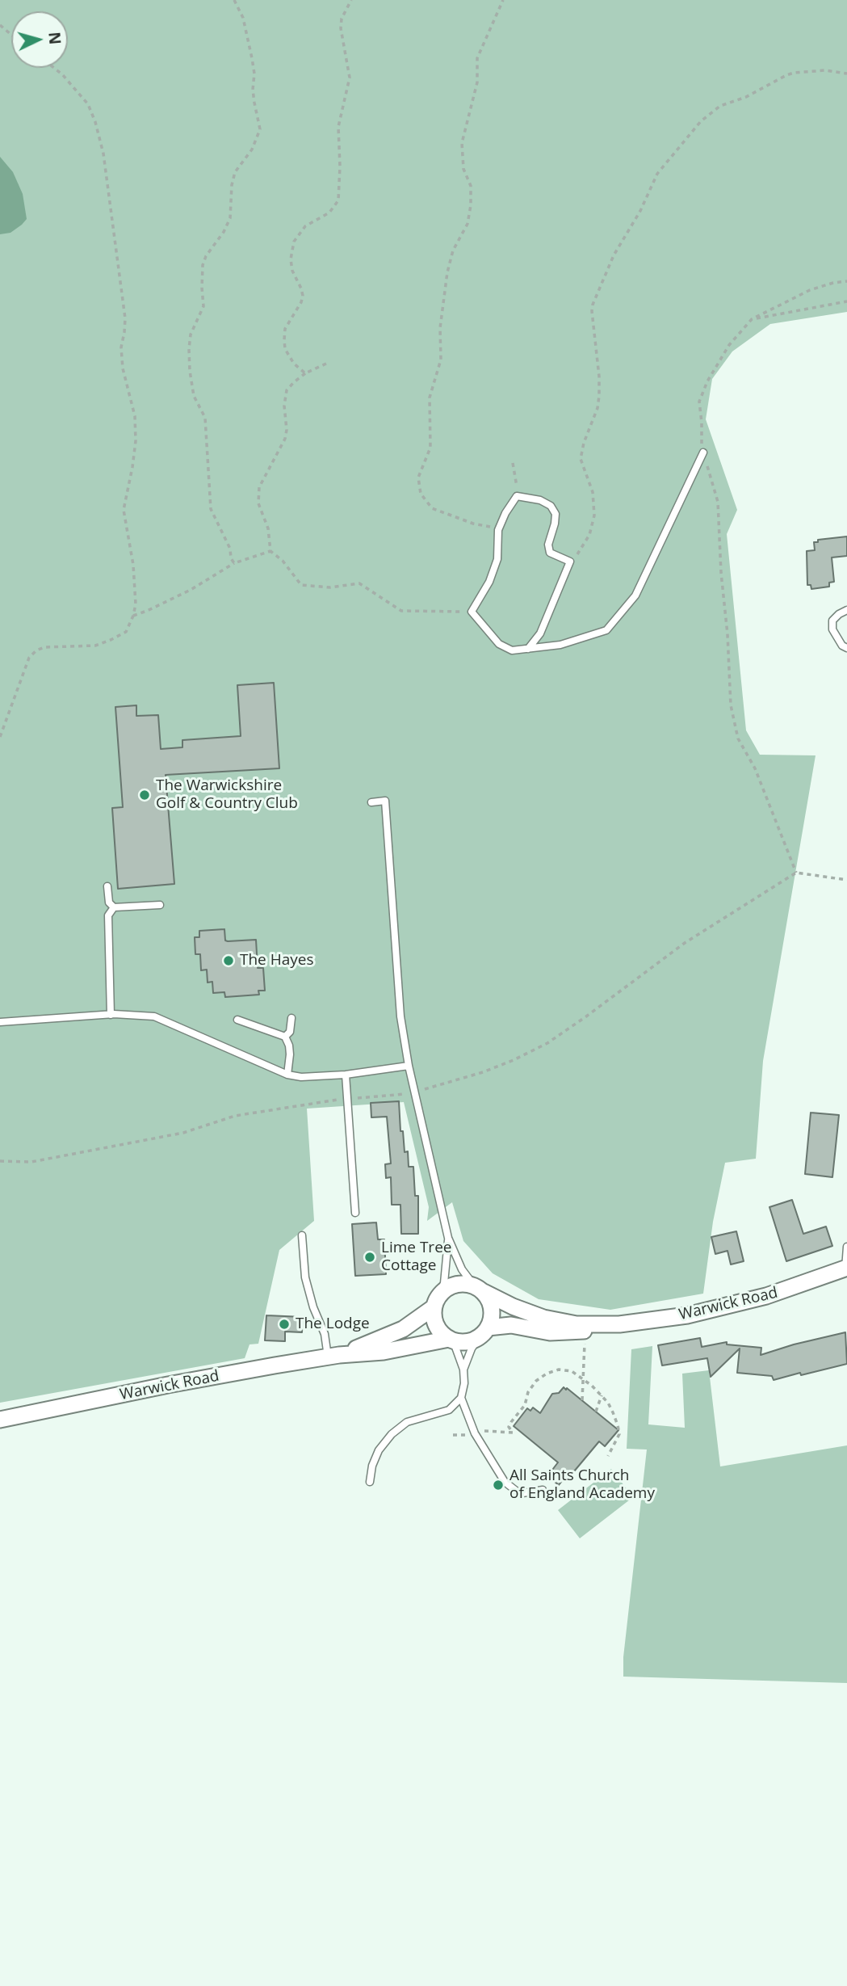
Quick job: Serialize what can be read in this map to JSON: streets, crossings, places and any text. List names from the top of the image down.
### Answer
{
  "streets": {
    "street": ["Warwick Road"]
  },
  "places": [
    "The Warwickshire Golf & Country Club",
    "The Hayes",
    "Lime Tree Cottage",
    "The Lodge",
    "All Saints Church of England Academy"
  ],
  "north": "right"
}
